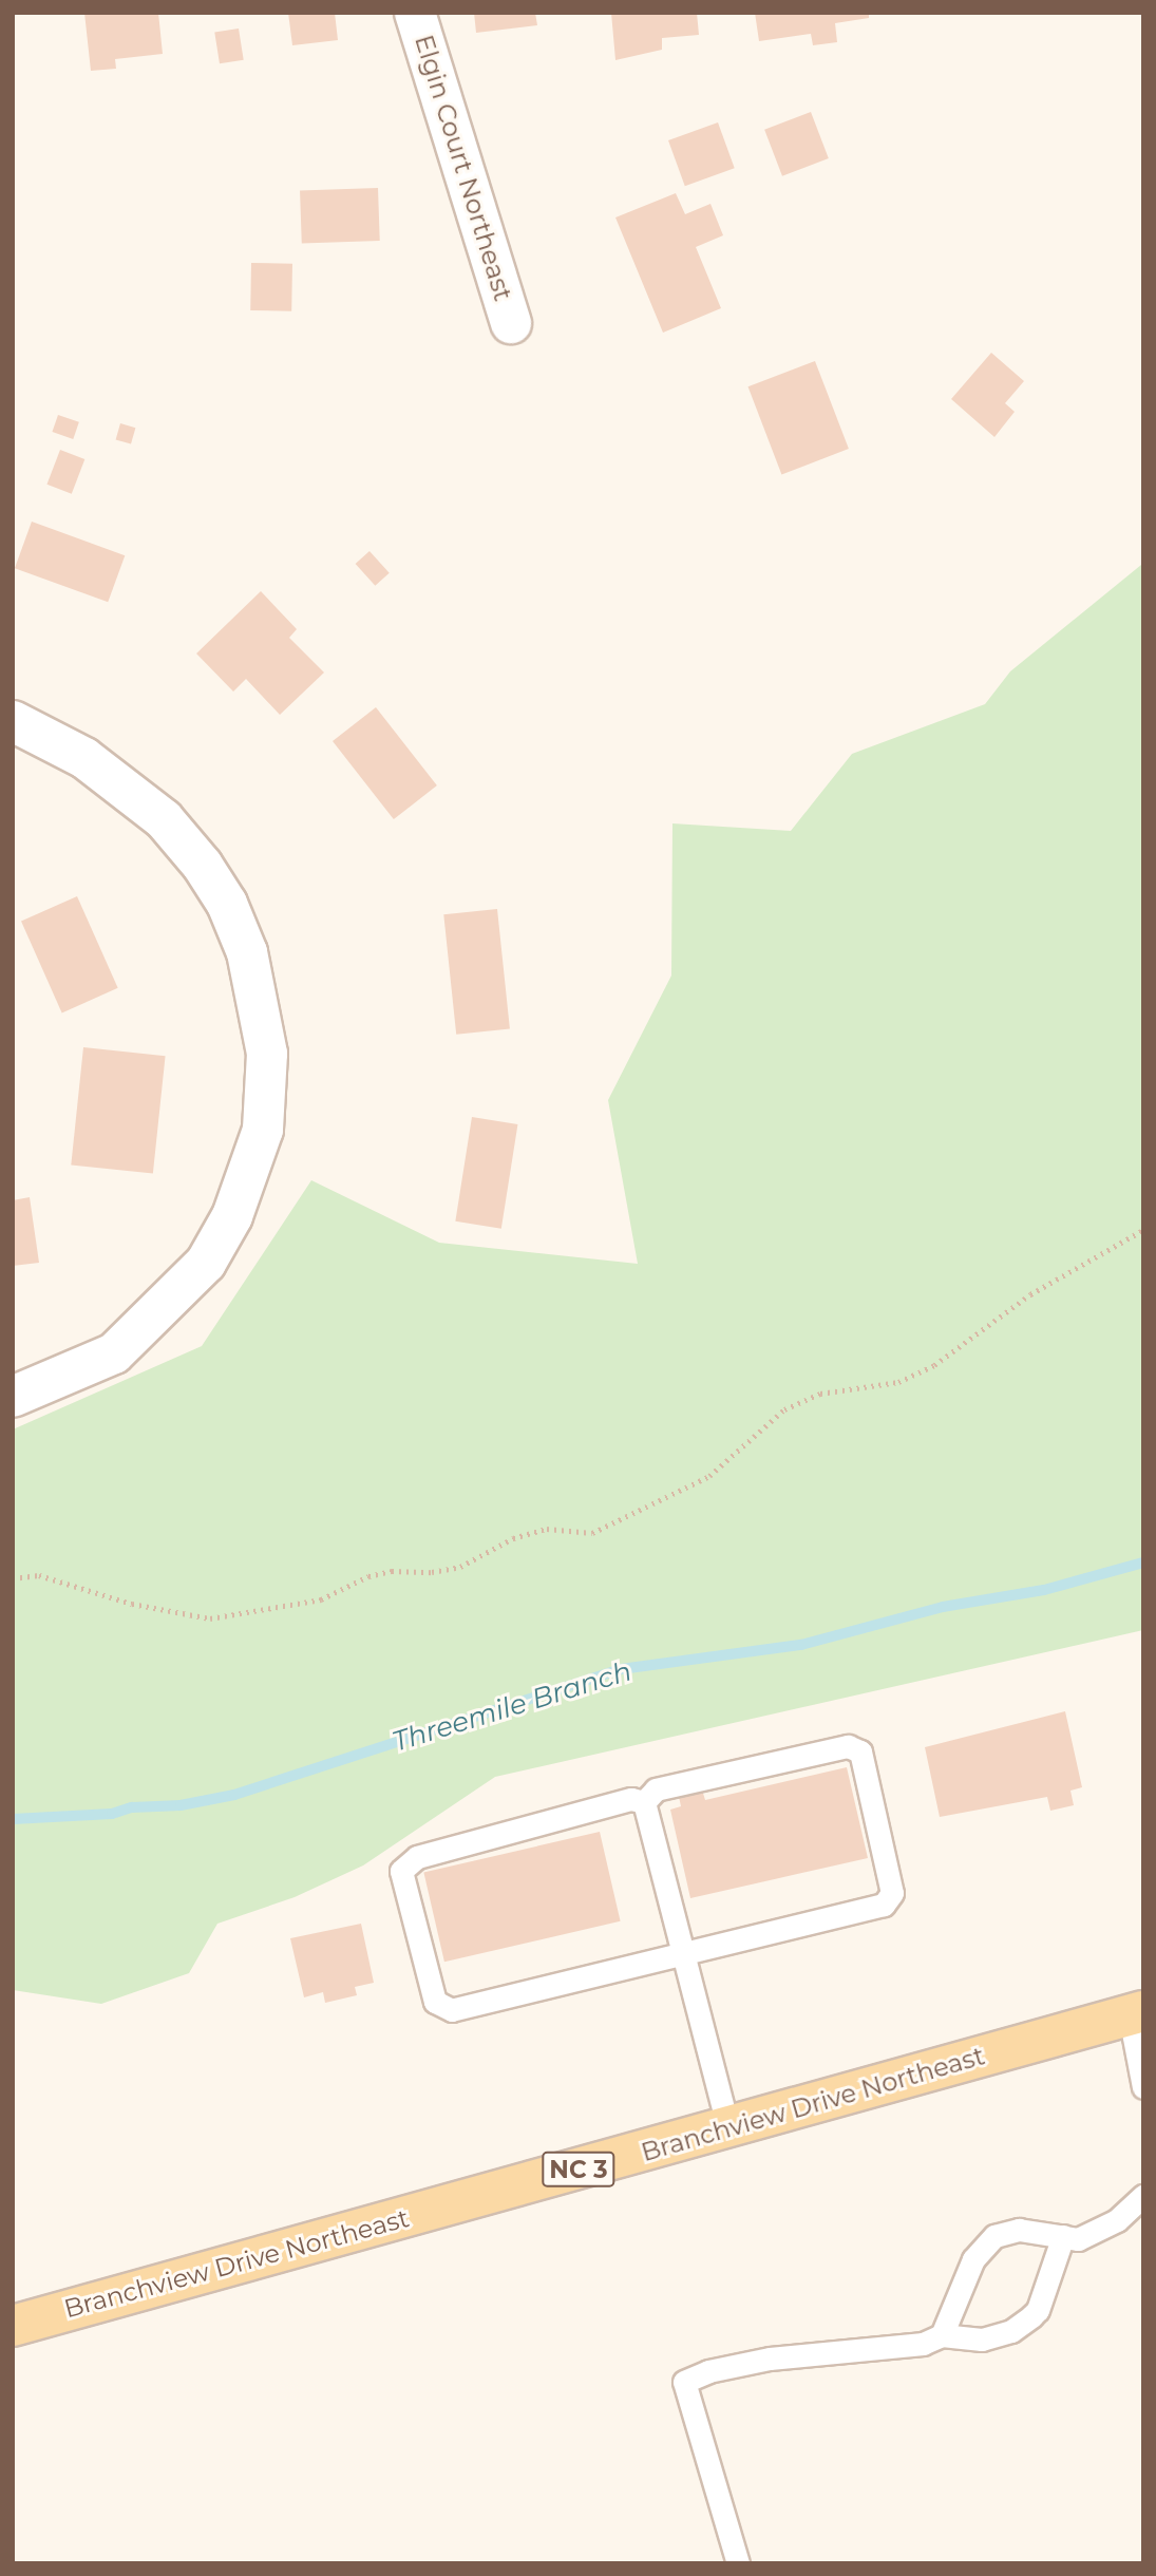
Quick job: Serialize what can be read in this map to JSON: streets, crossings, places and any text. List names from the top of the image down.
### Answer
{
  "streets": {
    "main road": ["Branchview Drive Northeast", "NC 3"],
    "street": ["Elgin Court Northeast"]
  },
  "water": ["Threemile Branch"]
}
